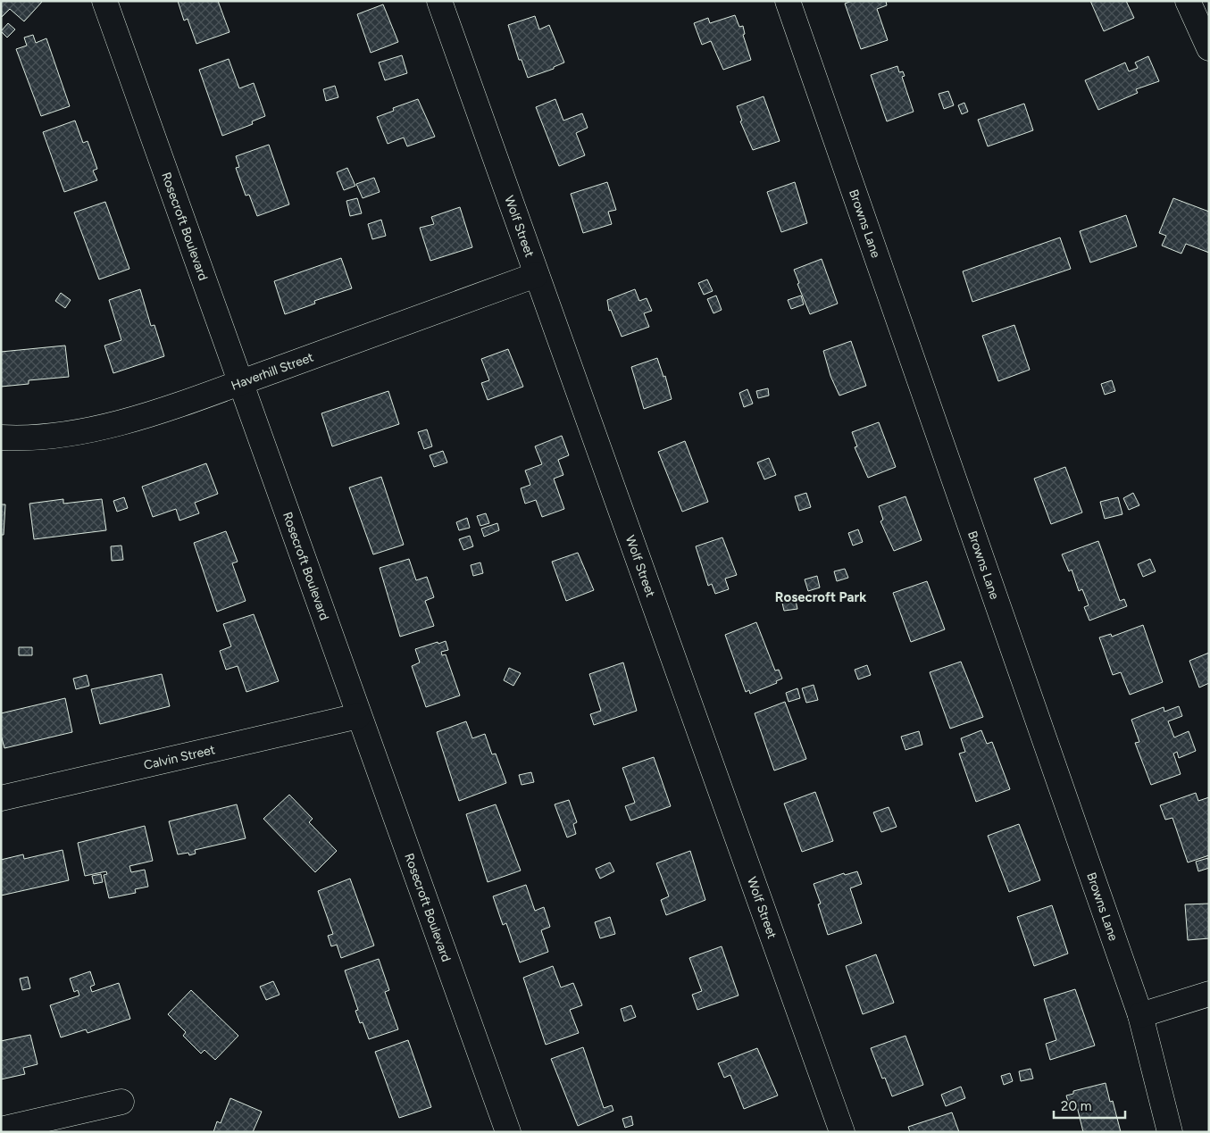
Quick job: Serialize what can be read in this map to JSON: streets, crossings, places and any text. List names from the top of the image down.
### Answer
{
  "streets": {
    "street": [
      "Browns Lane",
      "Rosecroft Boulevard",
      "Wolf Street",
      "Haverhill Street",
      "Calvin Street"
    ]
  },
  "crossings": [
    ["Rosecroft Boulevard", "Haverhill Street"],
    ["Rosecroft Boulevard", "Calvin Street"],
    ["Wolf Street", "Haverhill Street"]
  ],
  "districts": ["Rosecroft Park"],
  "scale_bar": "20 m"
}
